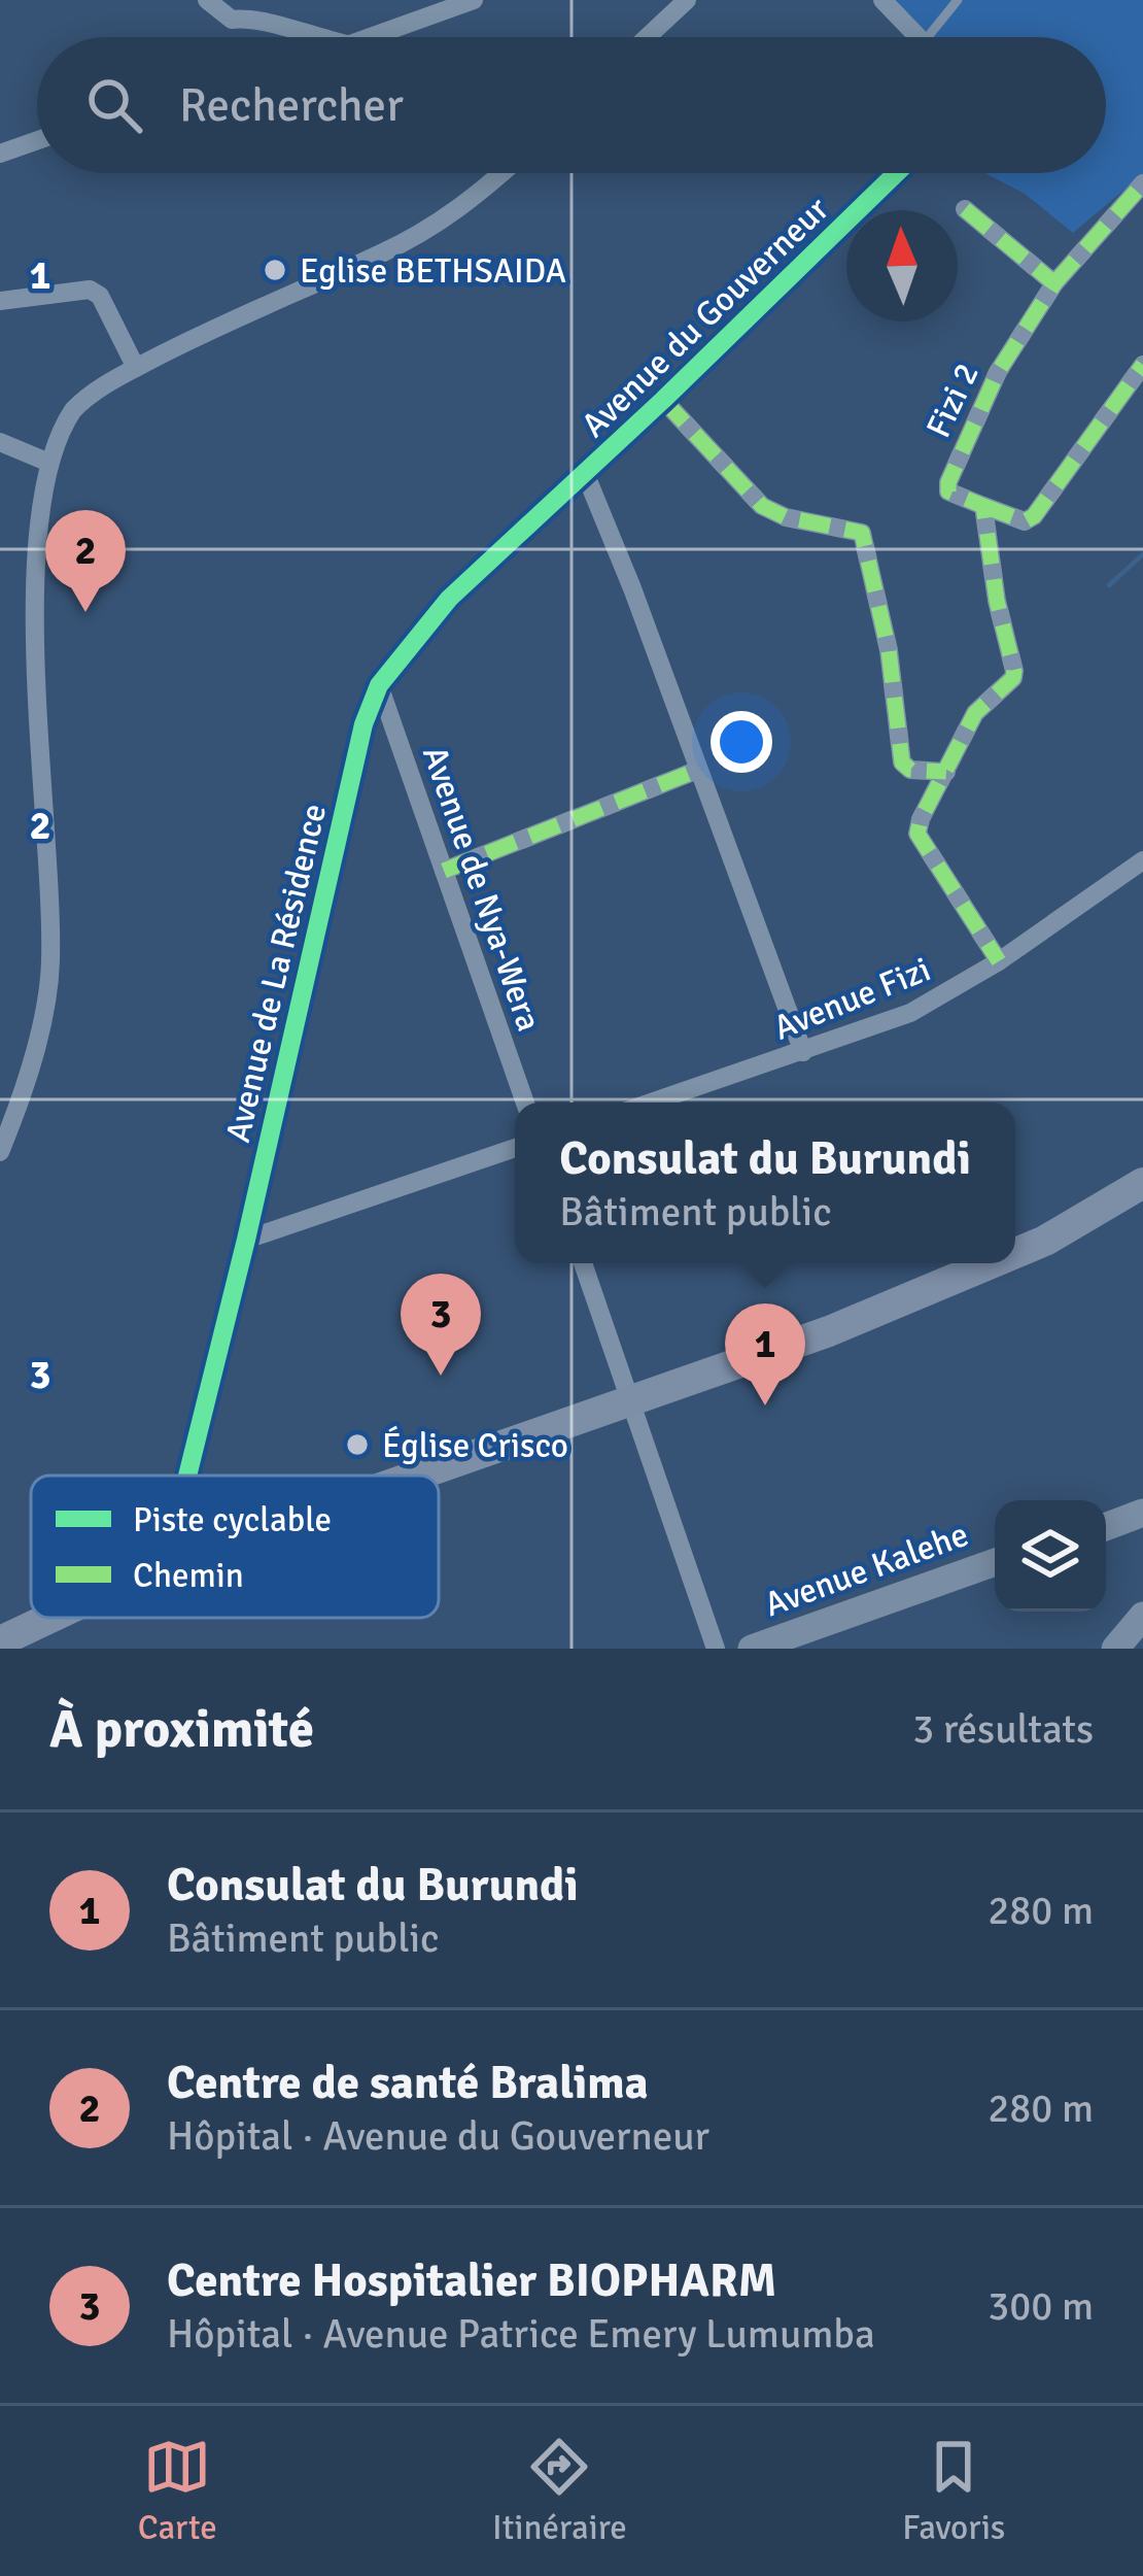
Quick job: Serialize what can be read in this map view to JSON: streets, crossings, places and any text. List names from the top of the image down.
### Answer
{
  "streets": {
    "street": [
      "Avenue du Gouverneur",
      "Fizi 2",
      "Avenue de Nya-Wera",
      "Avenue de La Résidence",
      "Avenue Fizi",
      "Avenue Kalehe"
    ]
  },
  "crossings": [
    ["Avenue du Gouverneur", "Avenue de La Résidence"],
    ["Avenue de Nya-Wera", "Avenue de La Résidence"]
  ],
  "places": ["Eglise BETHSAIDA", "Église Crisco"],
  "legend": ["Piste cyclable", "Chemin"],
  "north": "top",
  "page": {
    "search": "Rechercher",
    "pins": ["2", "3", "1"],
    "popup": ["Consulat du Burundi", "Bâtiment public"],
    "heading": ["À proximité", "3 résultats"],
    "list": [
      {
        "mark": "1",
        "name": "Consulat du Burundi",
        "note": "Bâtiment public",
        "value": "280 m"
      },
      {
        "mark": "2",
        "name": "Centre de santé Bralima",
        "note": "Hôpital · Avenue du Gouverneur",
        "value": "280 m"
      },
      {
        "mark": "3",
        "name": "Centre Hospitalier BIOPHARM",
        "note": "Hôpital · Avenue Patrice Emery Lumumba",
        "value": "300 m"
      }
    ],
    "nav": ["Carte", "Itinéraire", "Favoris"]
  },
  "grid": {
    "rows": ["1", "2", "3"]
  }
}
